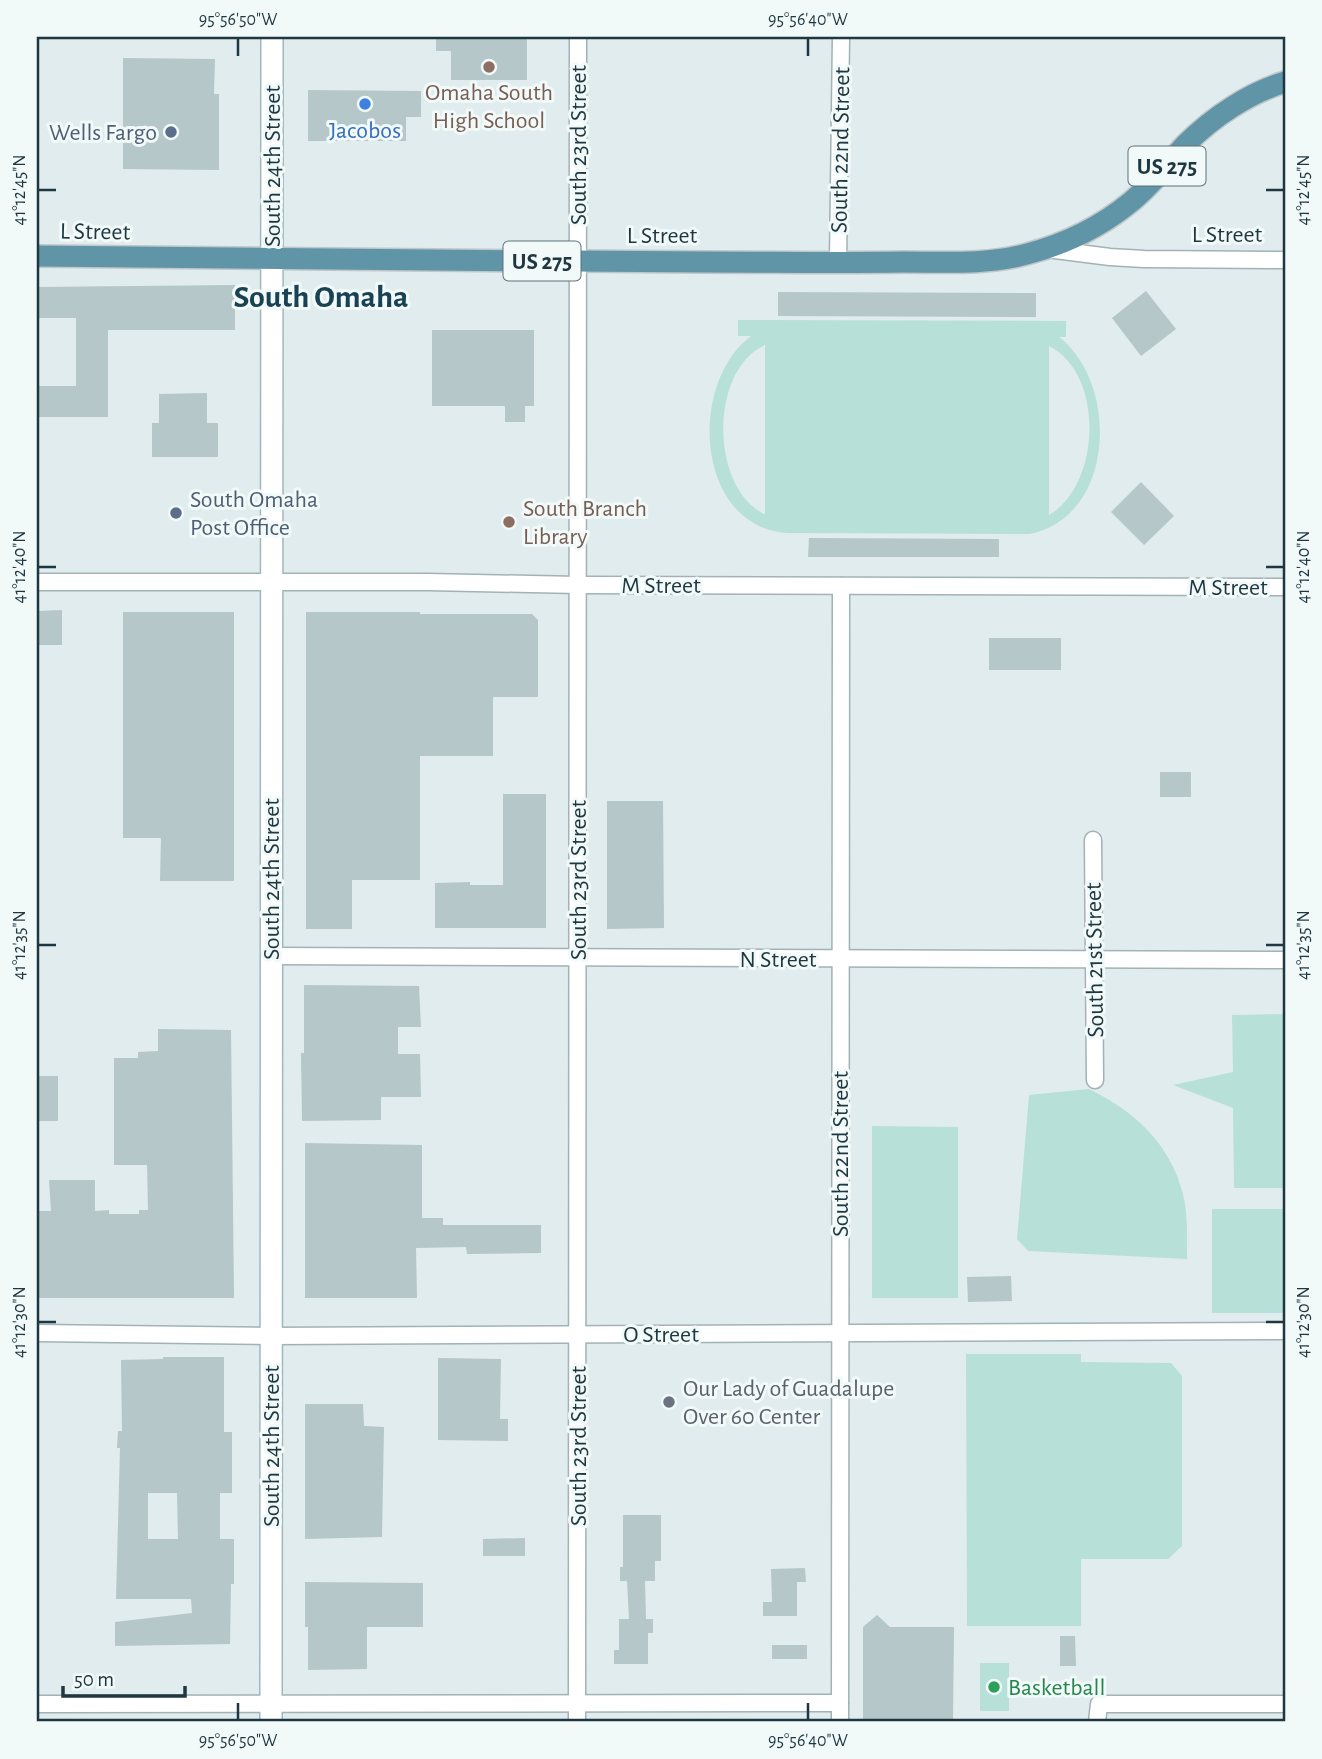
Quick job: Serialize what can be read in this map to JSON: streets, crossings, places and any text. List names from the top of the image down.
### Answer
{
  "streets": {
    "main road": ["South 24th Street", "US 275", "L Street"],
    "street": [
      "South 23rd Street",
      "South 22nd Street",
      "M Street",
      "N Street",
      "South 21st Street",
      "O Street"
    ]
  },
  "crossings": [
    ["South 23rd Street", "L Street"],
    ["South 23rd Street", "M Street"],
    ["South 23rd Street", "N Street"],
    ["South 23rd Street", "O Street"],
    ["South 22nd Street", "L Street"],
    ["South 22nd Street", "M Street"],
    ["South 22nd Street", "N Street"],
    ["South 22nd Street", "O Street"],
    ["South 24th Street", "L Street"],
    ["South 24th Street", "M Street"],
    ["South 24th Street", "N Street"],
    ["South 24th Street", "O Street"],
    ["US 275", "L Street"],
    ["N Street", "South 21st Street"]
  ],
  "districts": ["South Omaha"],
  "places": [
    "Omaha South High School",
    "Jacobos",
    "Wells Fargo",
    "South Omaha Post Office",
    "South Branch Library",
    "Our Lady of Guadalupe Over 60 Center",
    "Basketball"
  ],
  "scale_bar": "50 m",
  "coordinates": [
    "95°56'50\"W",
    "95°56'40\"W",
    "41°12'45\"N",
    "41°12'40\"N",
    "41°12'35\"N",
    "41°12'30\"N"
  ]
}
